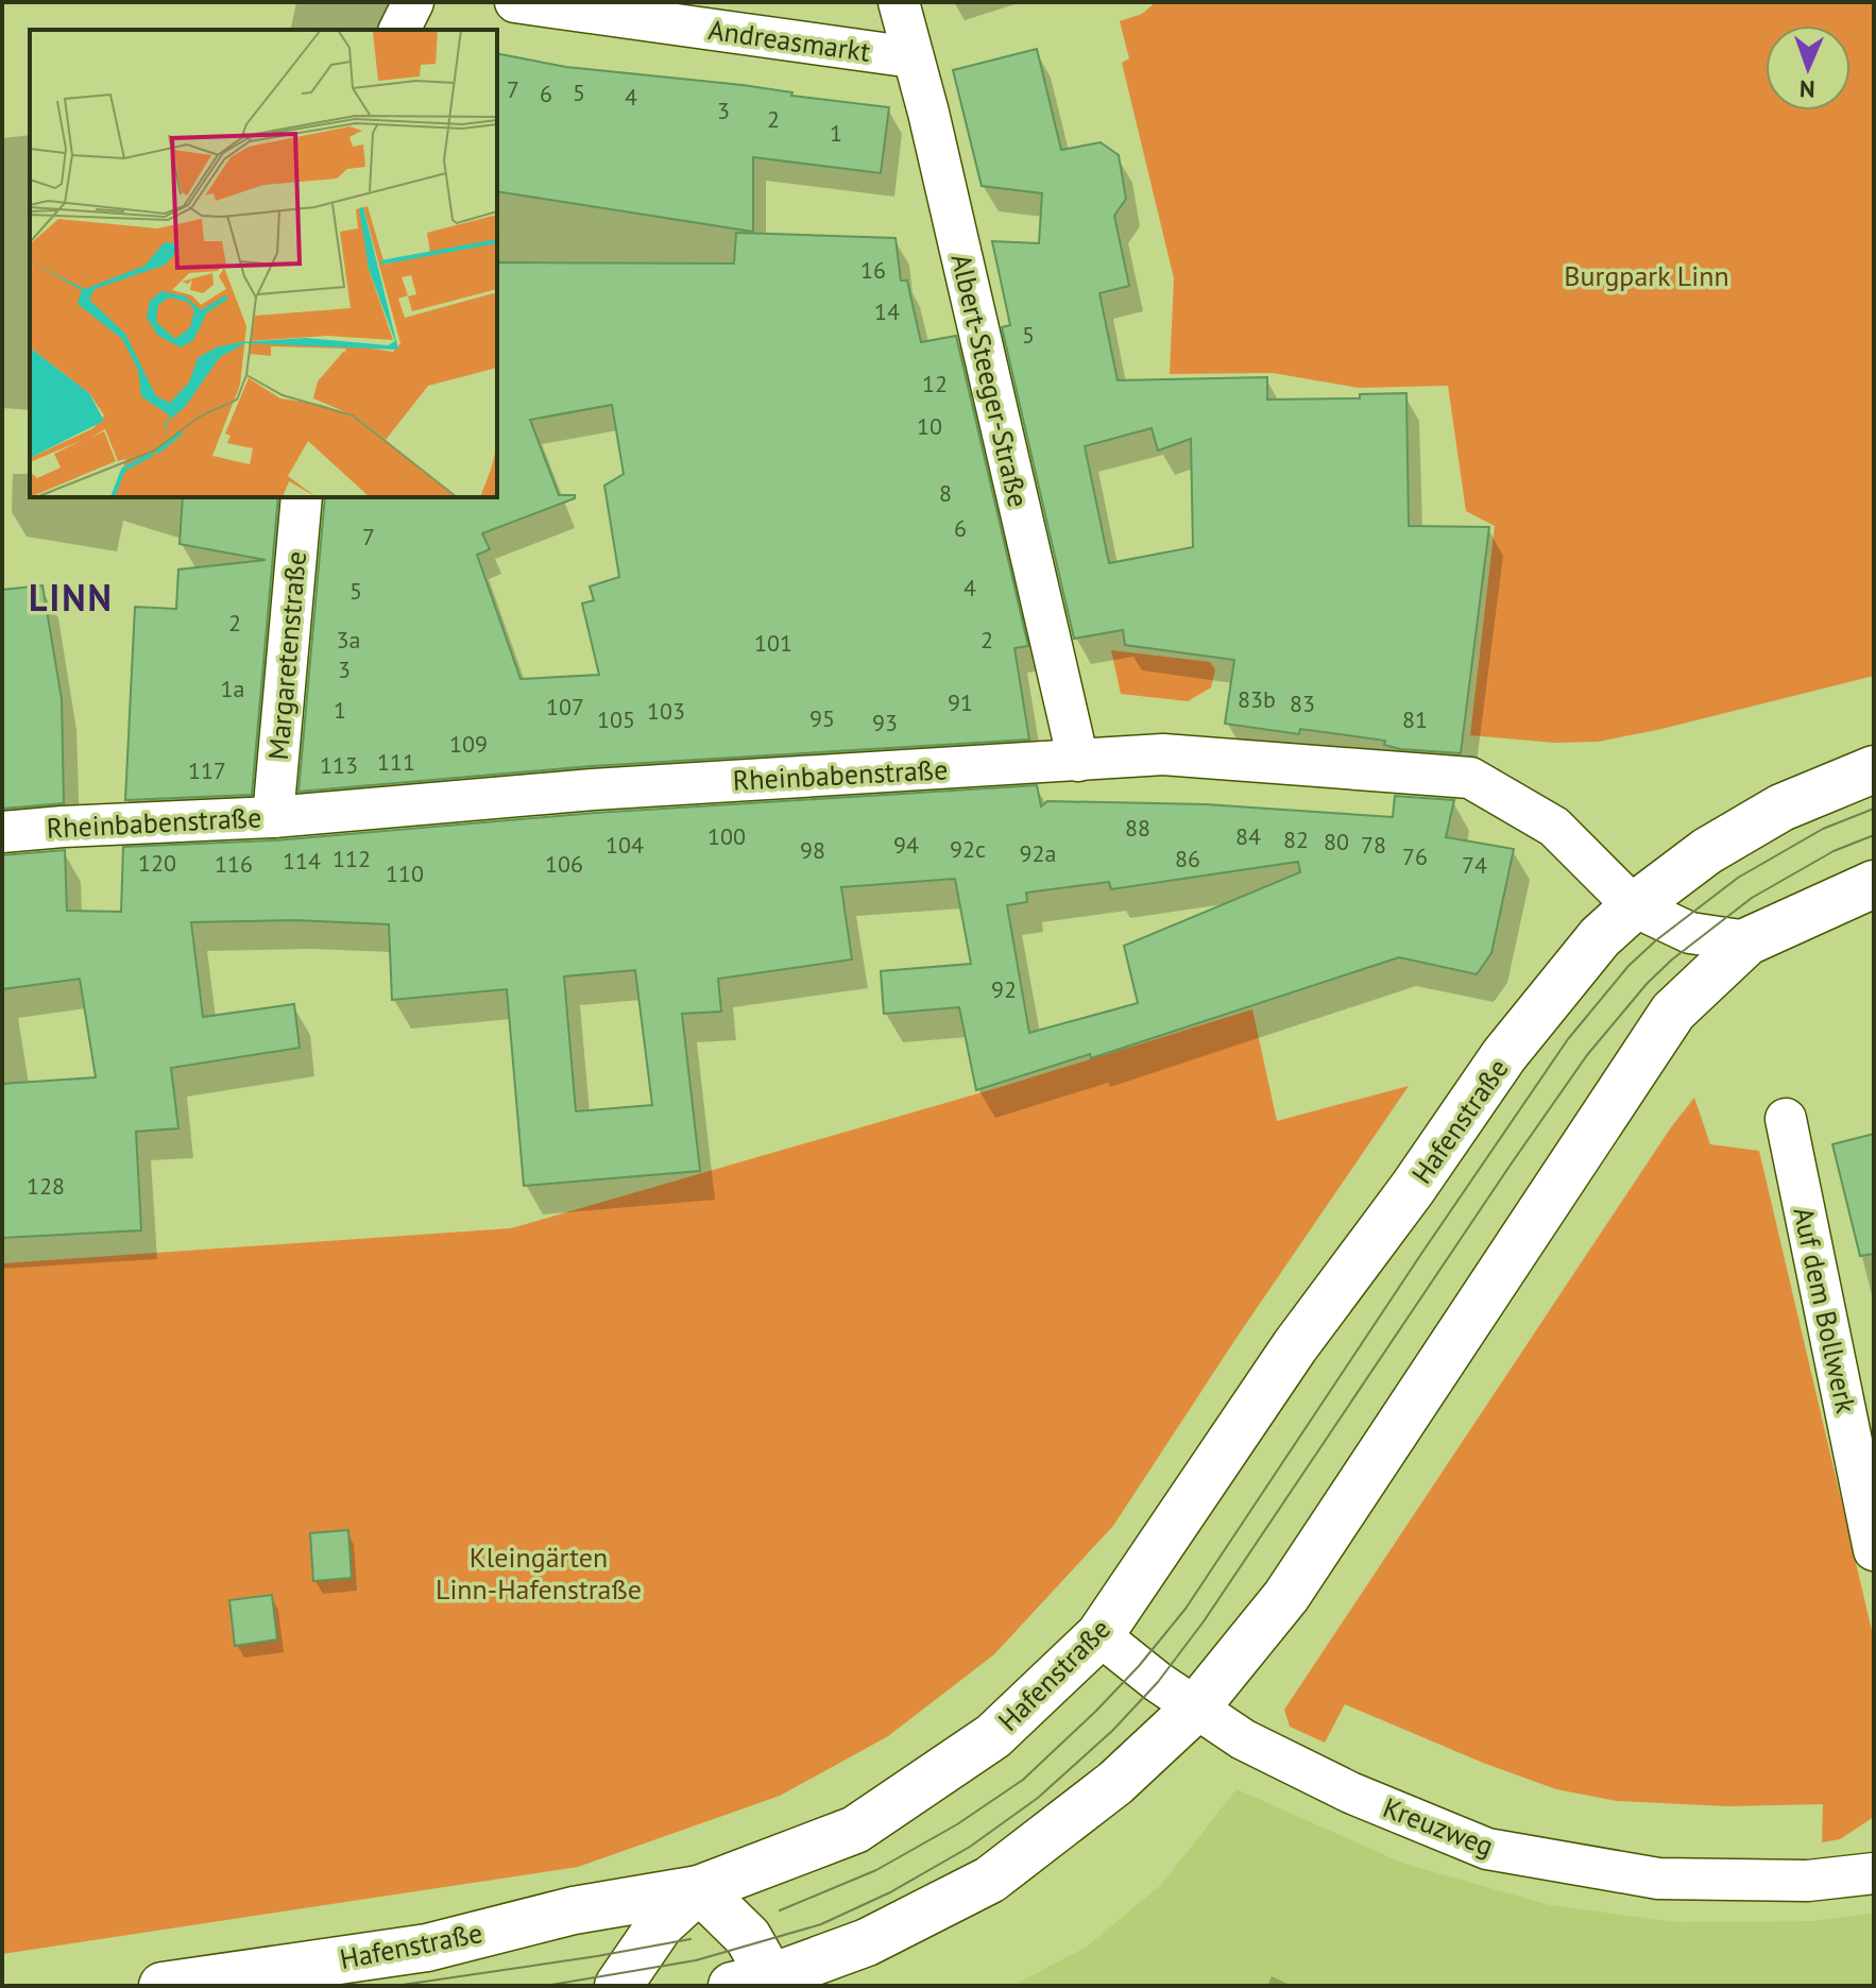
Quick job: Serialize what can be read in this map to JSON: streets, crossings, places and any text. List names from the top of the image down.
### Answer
{
  "streets": {
    "main road": ["Hafenstraße"],
    "street": [
      "Andreasmarkt",
      "Albert-Steeger-Straße",
      "Margaretenstraße",
      "Rheinbabenstraße",
      "Auf dem Bollwerk",
      "Kreuzweg"
    ]
  },
  "crossings": [
    ["Andreasmarkt", "Albert-Steeger-Straße"],
    ["Albert-Steeger-Straße", "Rheinbabenstraße"],
    ["Margaretenstraße", "Rheinbabenstraße"],
    ["Rheinbabenstraße", "Hafenstraße"],
    ["Hafenstraße", "Kreuzweg"]
  ],
  "districts": ["LINN"],
  "parks": ["Burgpark Linn", "Kleingärten Linn-Hafenstraße"],
  "house_numbers": [
    "7",
    "5",
    "6",
    "4",
    "3",
    "2",
    "1",
    "16",
    "14",
    "5",
    "12",
    "10",
    "8",
    "6",
    "7",
    "4",
    "5",
    "2",
    "3a",
    "2",
    "101",
    "3",
    "1a",
    "83b",
    "91",
    "83",
    "107",
    "1",
    "103",
    "95",
    "105",
    "81",
    "93",
    "109",
    "111",
    "113",
    "117",
    "88",
    "100",
    "84",
    "82",
    "80",
    "104",
    "94",
    "78",
    "92c",
    "98",
    "92a",
    "76",
    "112",
    "86",
    "114",
    "120",
    "116",
    "106",
    "74",
    "110",
    "92",
    "128"
  ],
  "north": "bottom"
}
